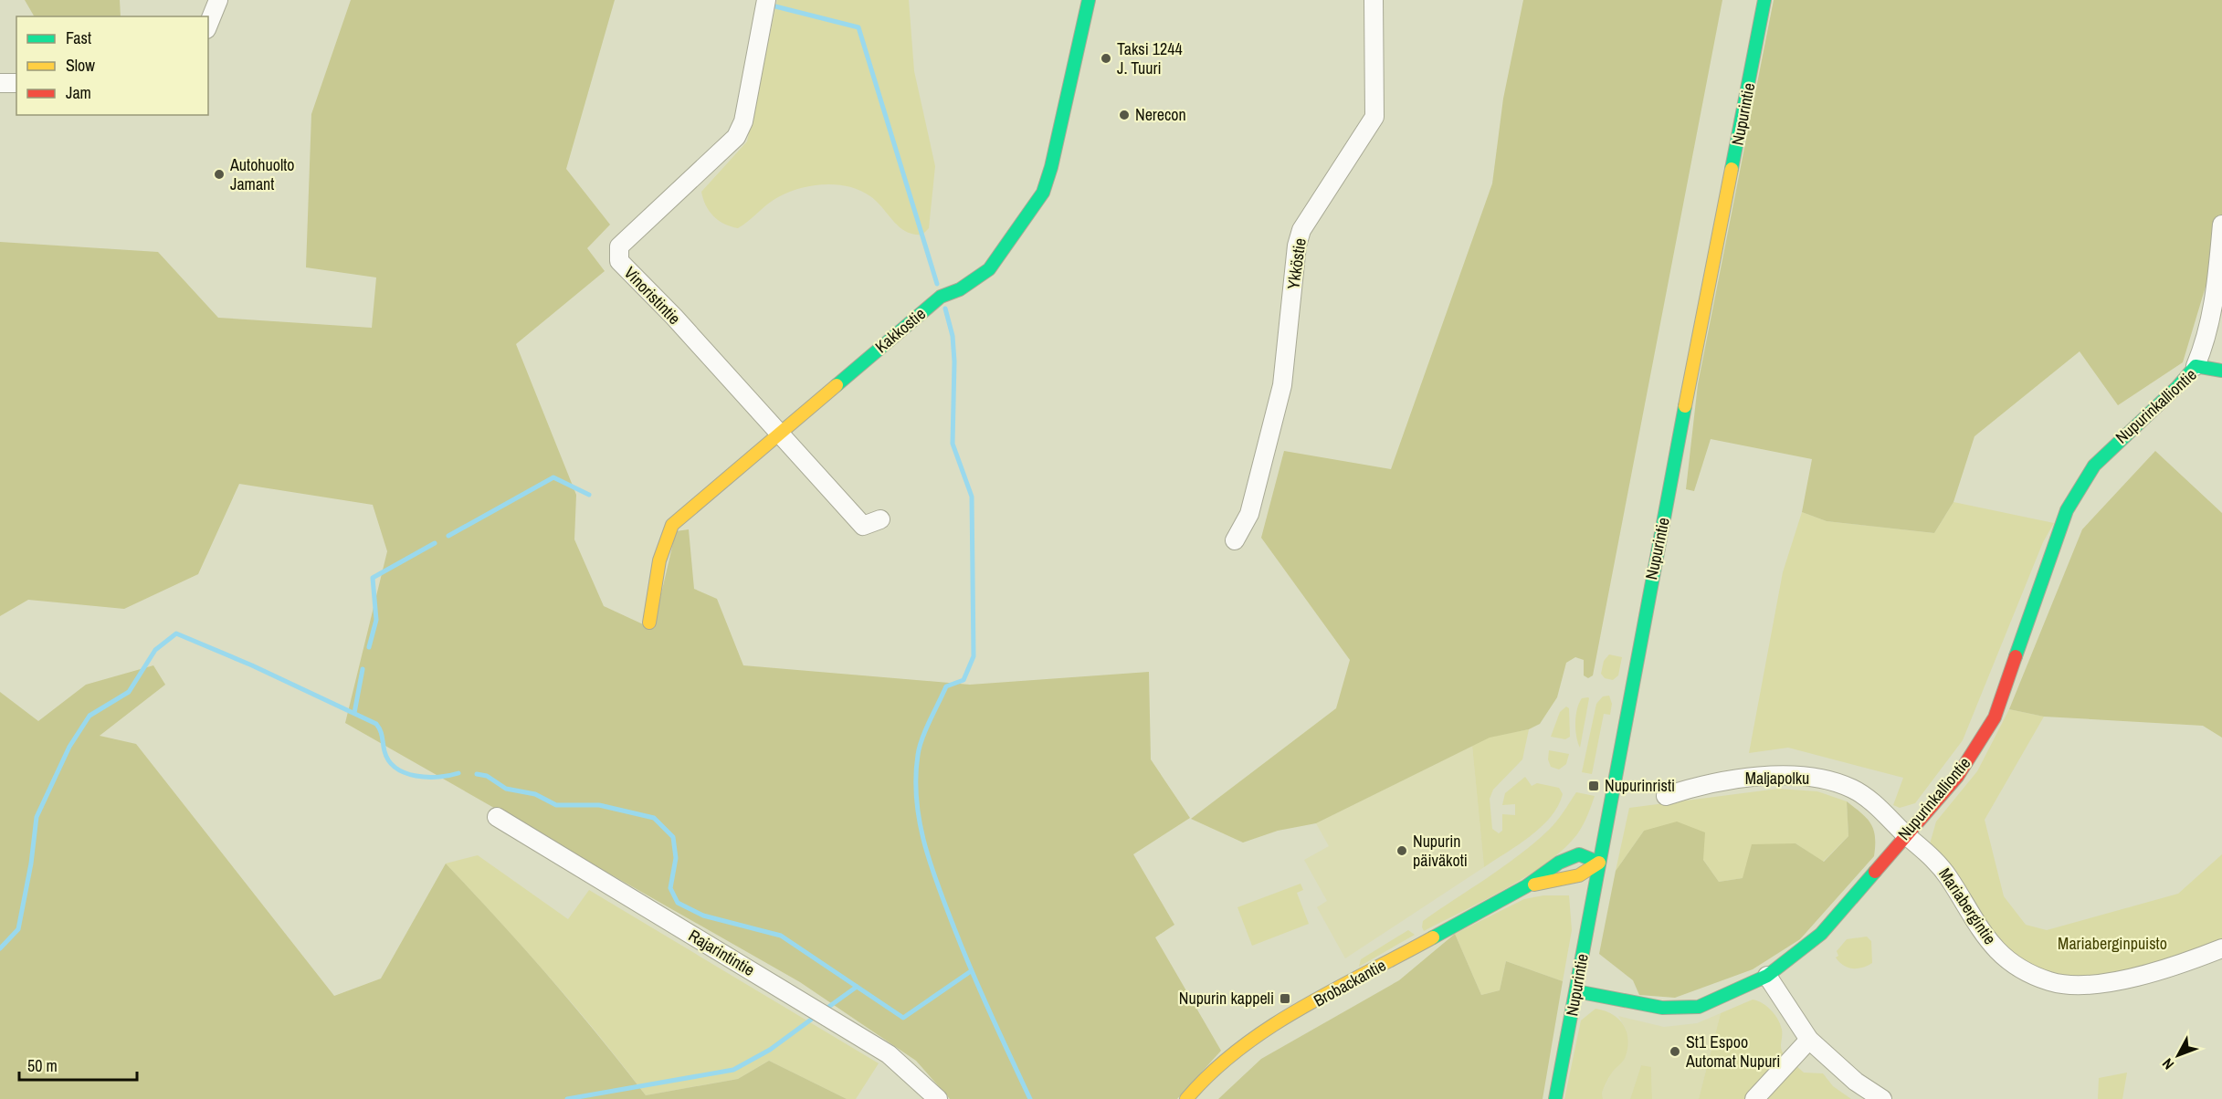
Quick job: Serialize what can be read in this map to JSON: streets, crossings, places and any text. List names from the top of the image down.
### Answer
{
  "streets": {
    "street": [
      "Nupurintie",
      "Ykköstie",
      "Vinoristintie",
      "Kakkostie",
      "Nupurinkalliontie",
      "Maljapolku",
      "Mariabergintie",
      "Rajarintintie",
      "Brobackantie"
    ]
  },
  "crossings": [
    ["Nupurintie", "Nupurinkalliontie"],
    ["Nupurintie", "Brobackantie"],
    ["Vinoristintie", "Kakkostie"],
    ["Nupurinkalliontie", "Maljapolku"],
    ["Nupurinkalliontie", "Mariabergintie"],
    ["Maljapolku", "Mariabergintie"]
  ],
  "parks": ["Mariaberginpuisto"],
  "places": {
    "other": [
      "Taksi 1244 J. Tuuri",
      "Nerecon",
      "Autohuolto Jamant",
      "Nupurin päiväkoti",
      "St1 Espoo Automat Nupuri"
    ],
    "transit": ["Nupurinristi", "Nupurin kappeli"]
  },
  "legend": ["Fast", "Slow", "Jam"],
  "scale_bar": "50 m",
  "north": "bottom left"
}
